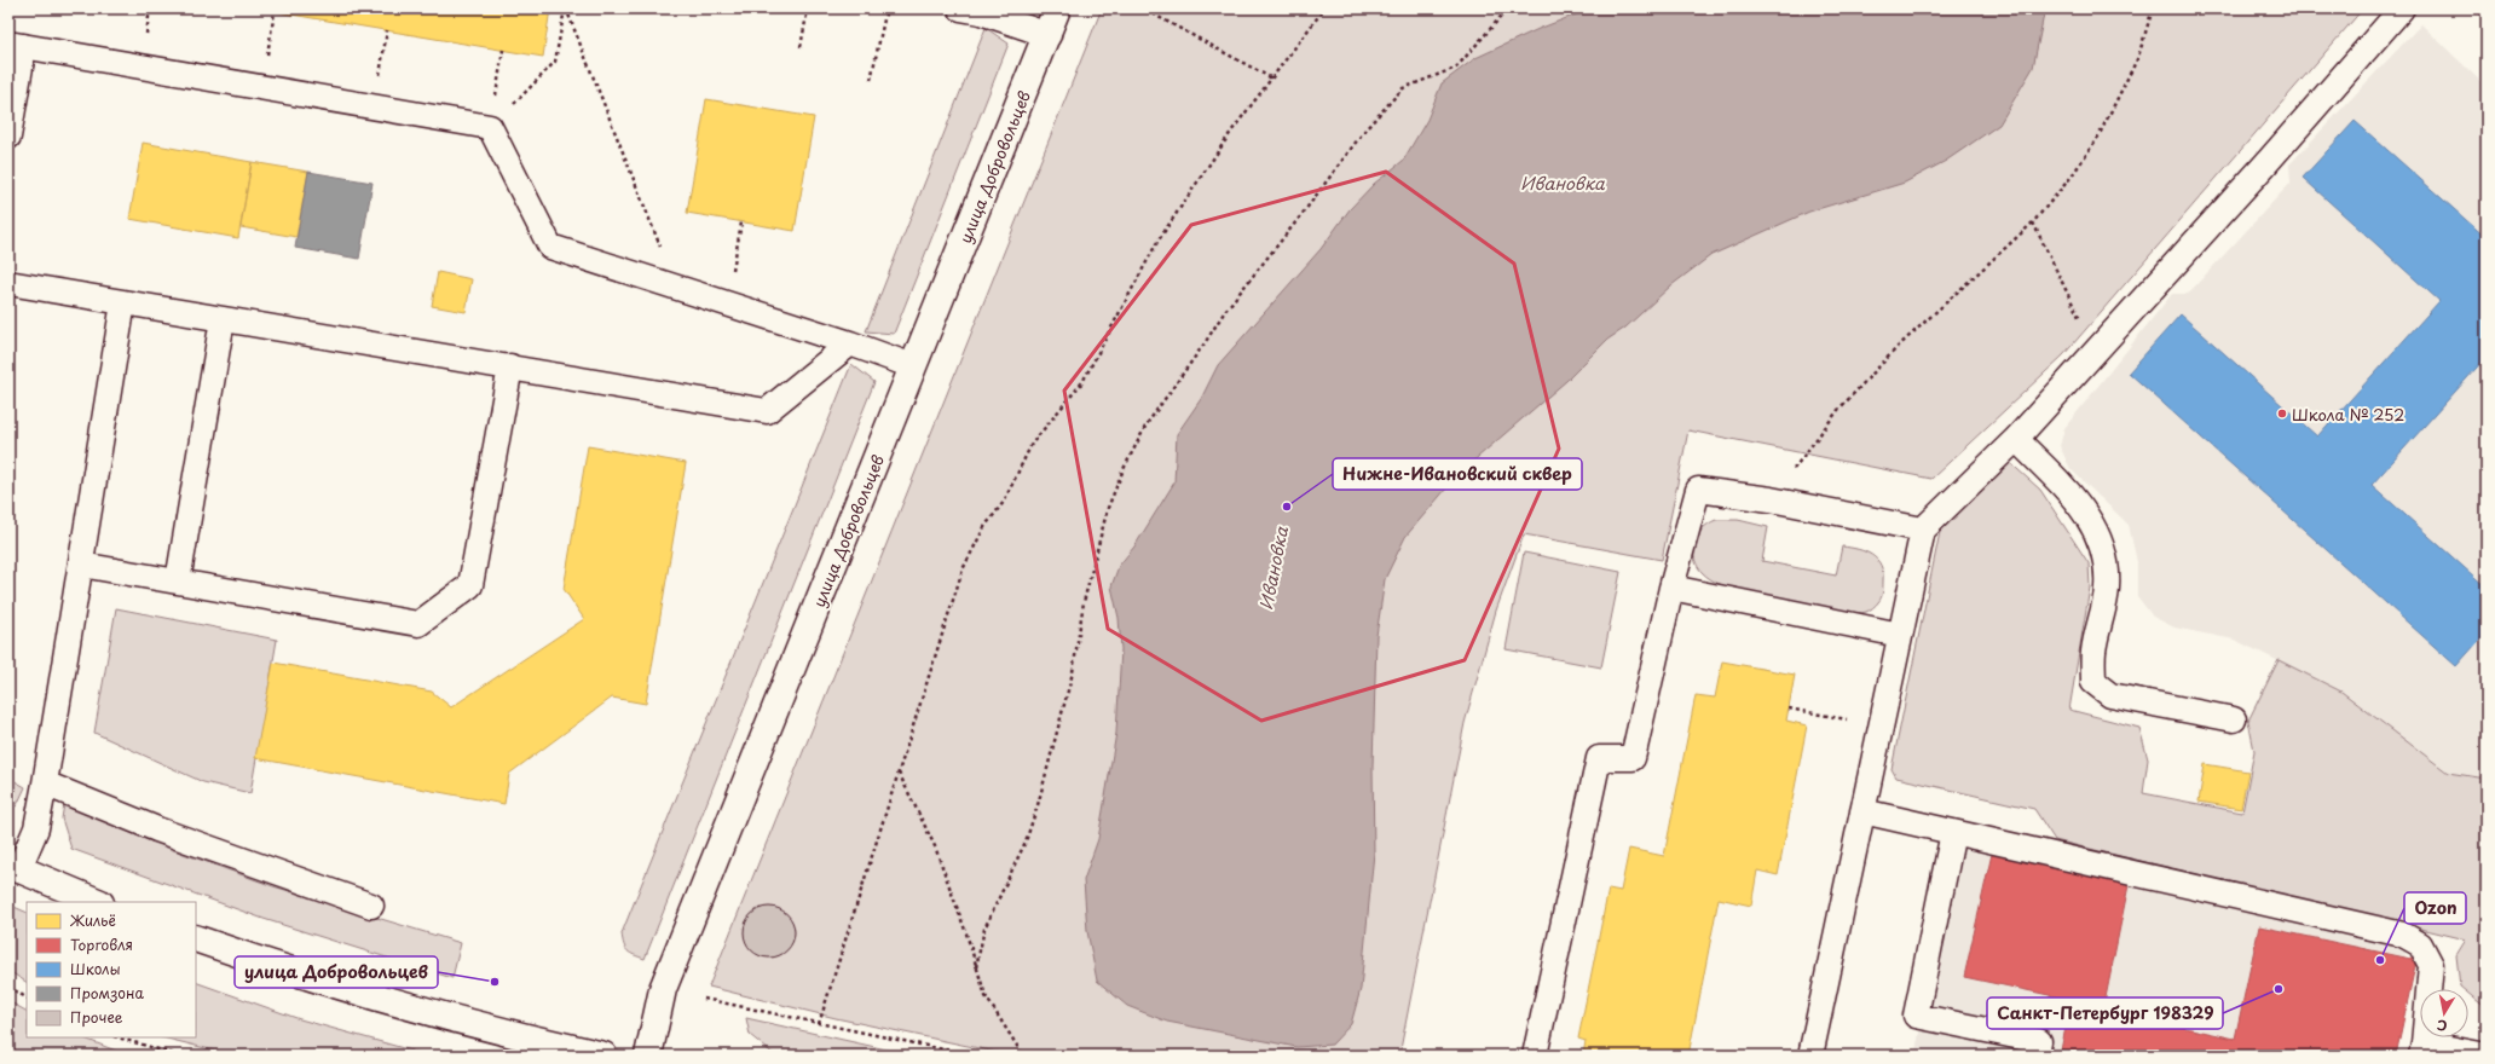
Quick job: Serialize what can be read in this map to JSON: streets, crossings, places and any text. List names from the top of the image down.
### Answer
{
  "streets": {
    "street": ["улица Добровольцев"]
  },
  "water": ["Ивановка"],
  "places": [
    "Школа № 252",
    "Нижне-Ивановский сквер",
    "Ozon",
    "улица Добровольцев",
    "Санкт-Петербург 198329"
  ],
  "legend": [
    "Жильё",
    "Торговля",
    "Школы",
    "Промзона",
    "Прочее"
  ],
  "north": "bottom"
}
